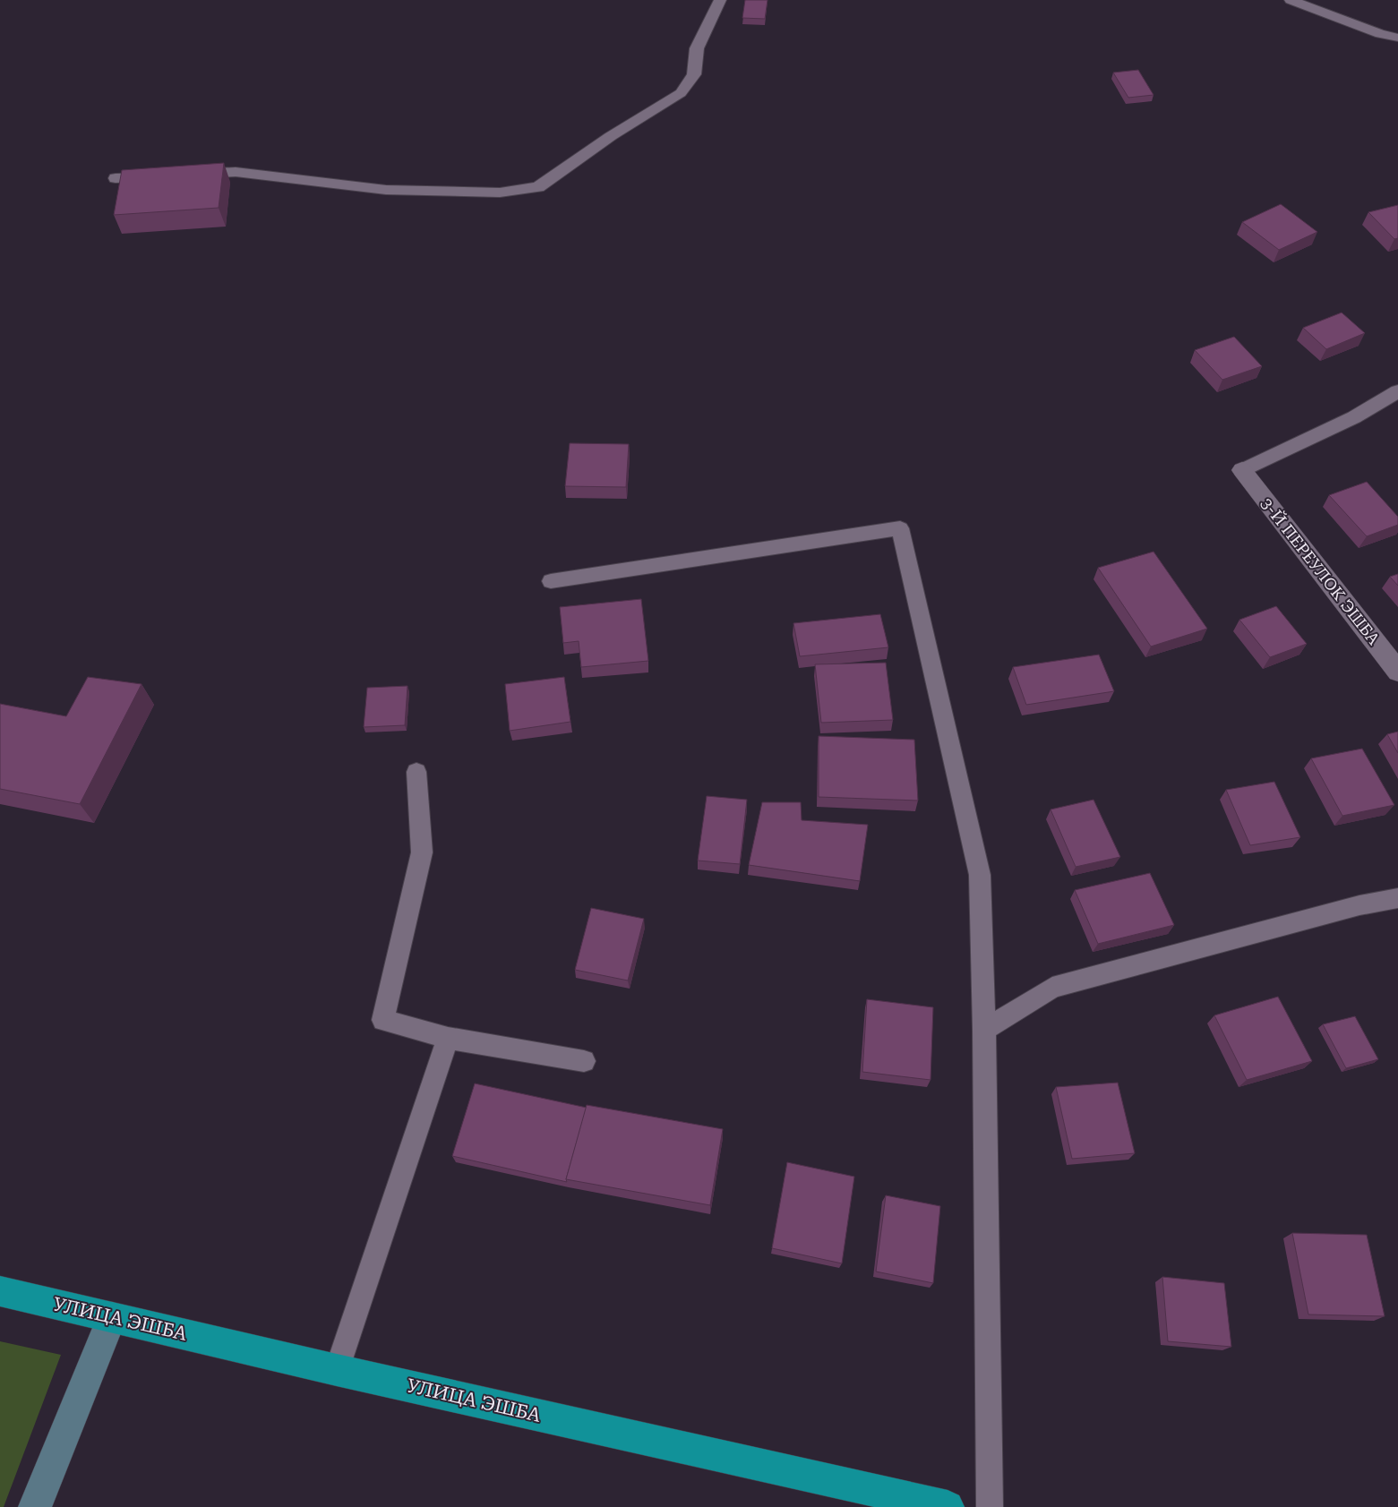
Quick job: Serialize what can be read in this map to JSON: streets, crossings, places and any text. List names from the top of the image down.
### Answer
{
  "streets": {
    "highway": ["УЛИЦА ЭШБА"],
    "street": ["3-Й ПЕРЕУЛОК ЭШБА"]
  }
}
